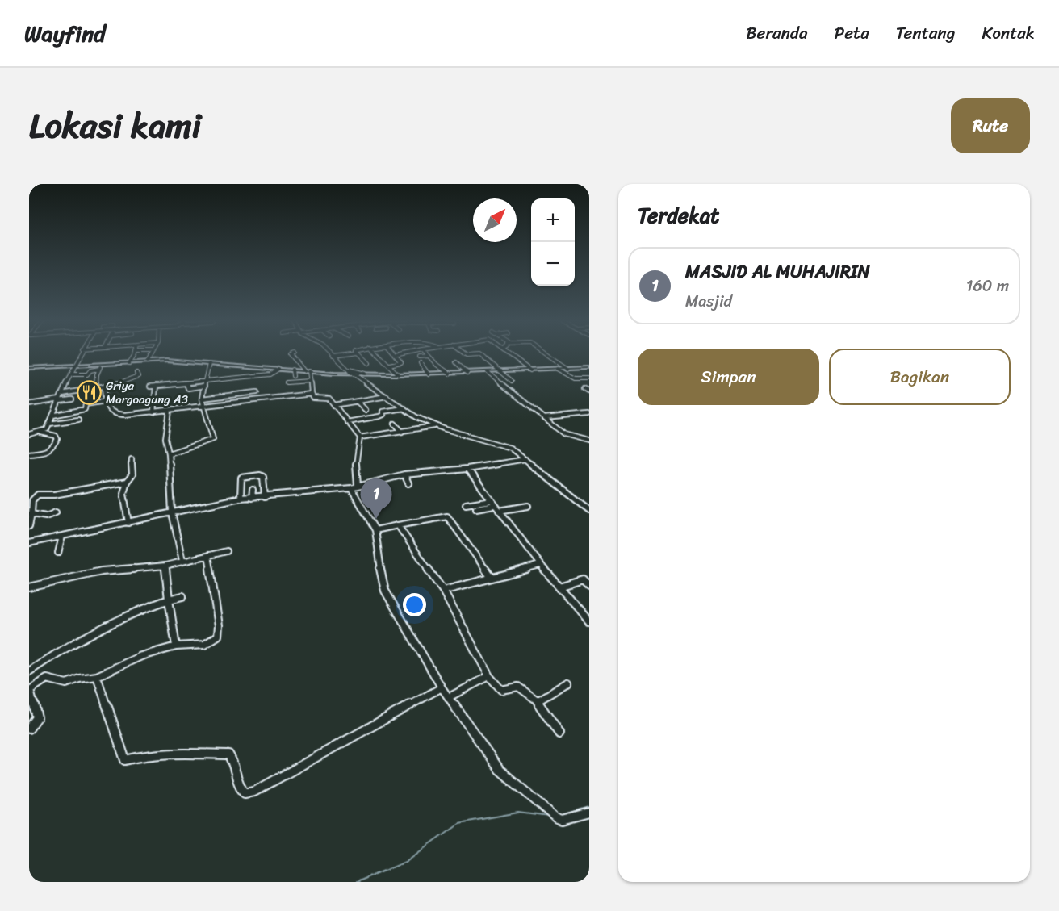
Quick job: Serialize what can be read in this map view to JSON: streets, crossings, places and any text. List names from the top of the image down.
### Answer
{
  "places": {
    "restaurant": ["Griya Margoagung A3"]
  },
  "north": "top right",
  "page": {
    "header": "Wayfind",
    "nav": [
      "Beranda",
      "Peta",
      "Tentang",
      "Kontak"
    ],
    "title": "Lokasi kami",
    "buttons": [
      "Rute",
      ["Simpan", "Bagikan"]
    ],
    "heading": "Terdekat",
    "map_buttons": ["+", "−"],
    "list": [
      {
        "mark": "1",
        "name": "MASJID AL MUHAJIRIN",
        "note": "Masjid",
        "value": "160 m"
      }
    ],
    "pins": "1"
  }
}
